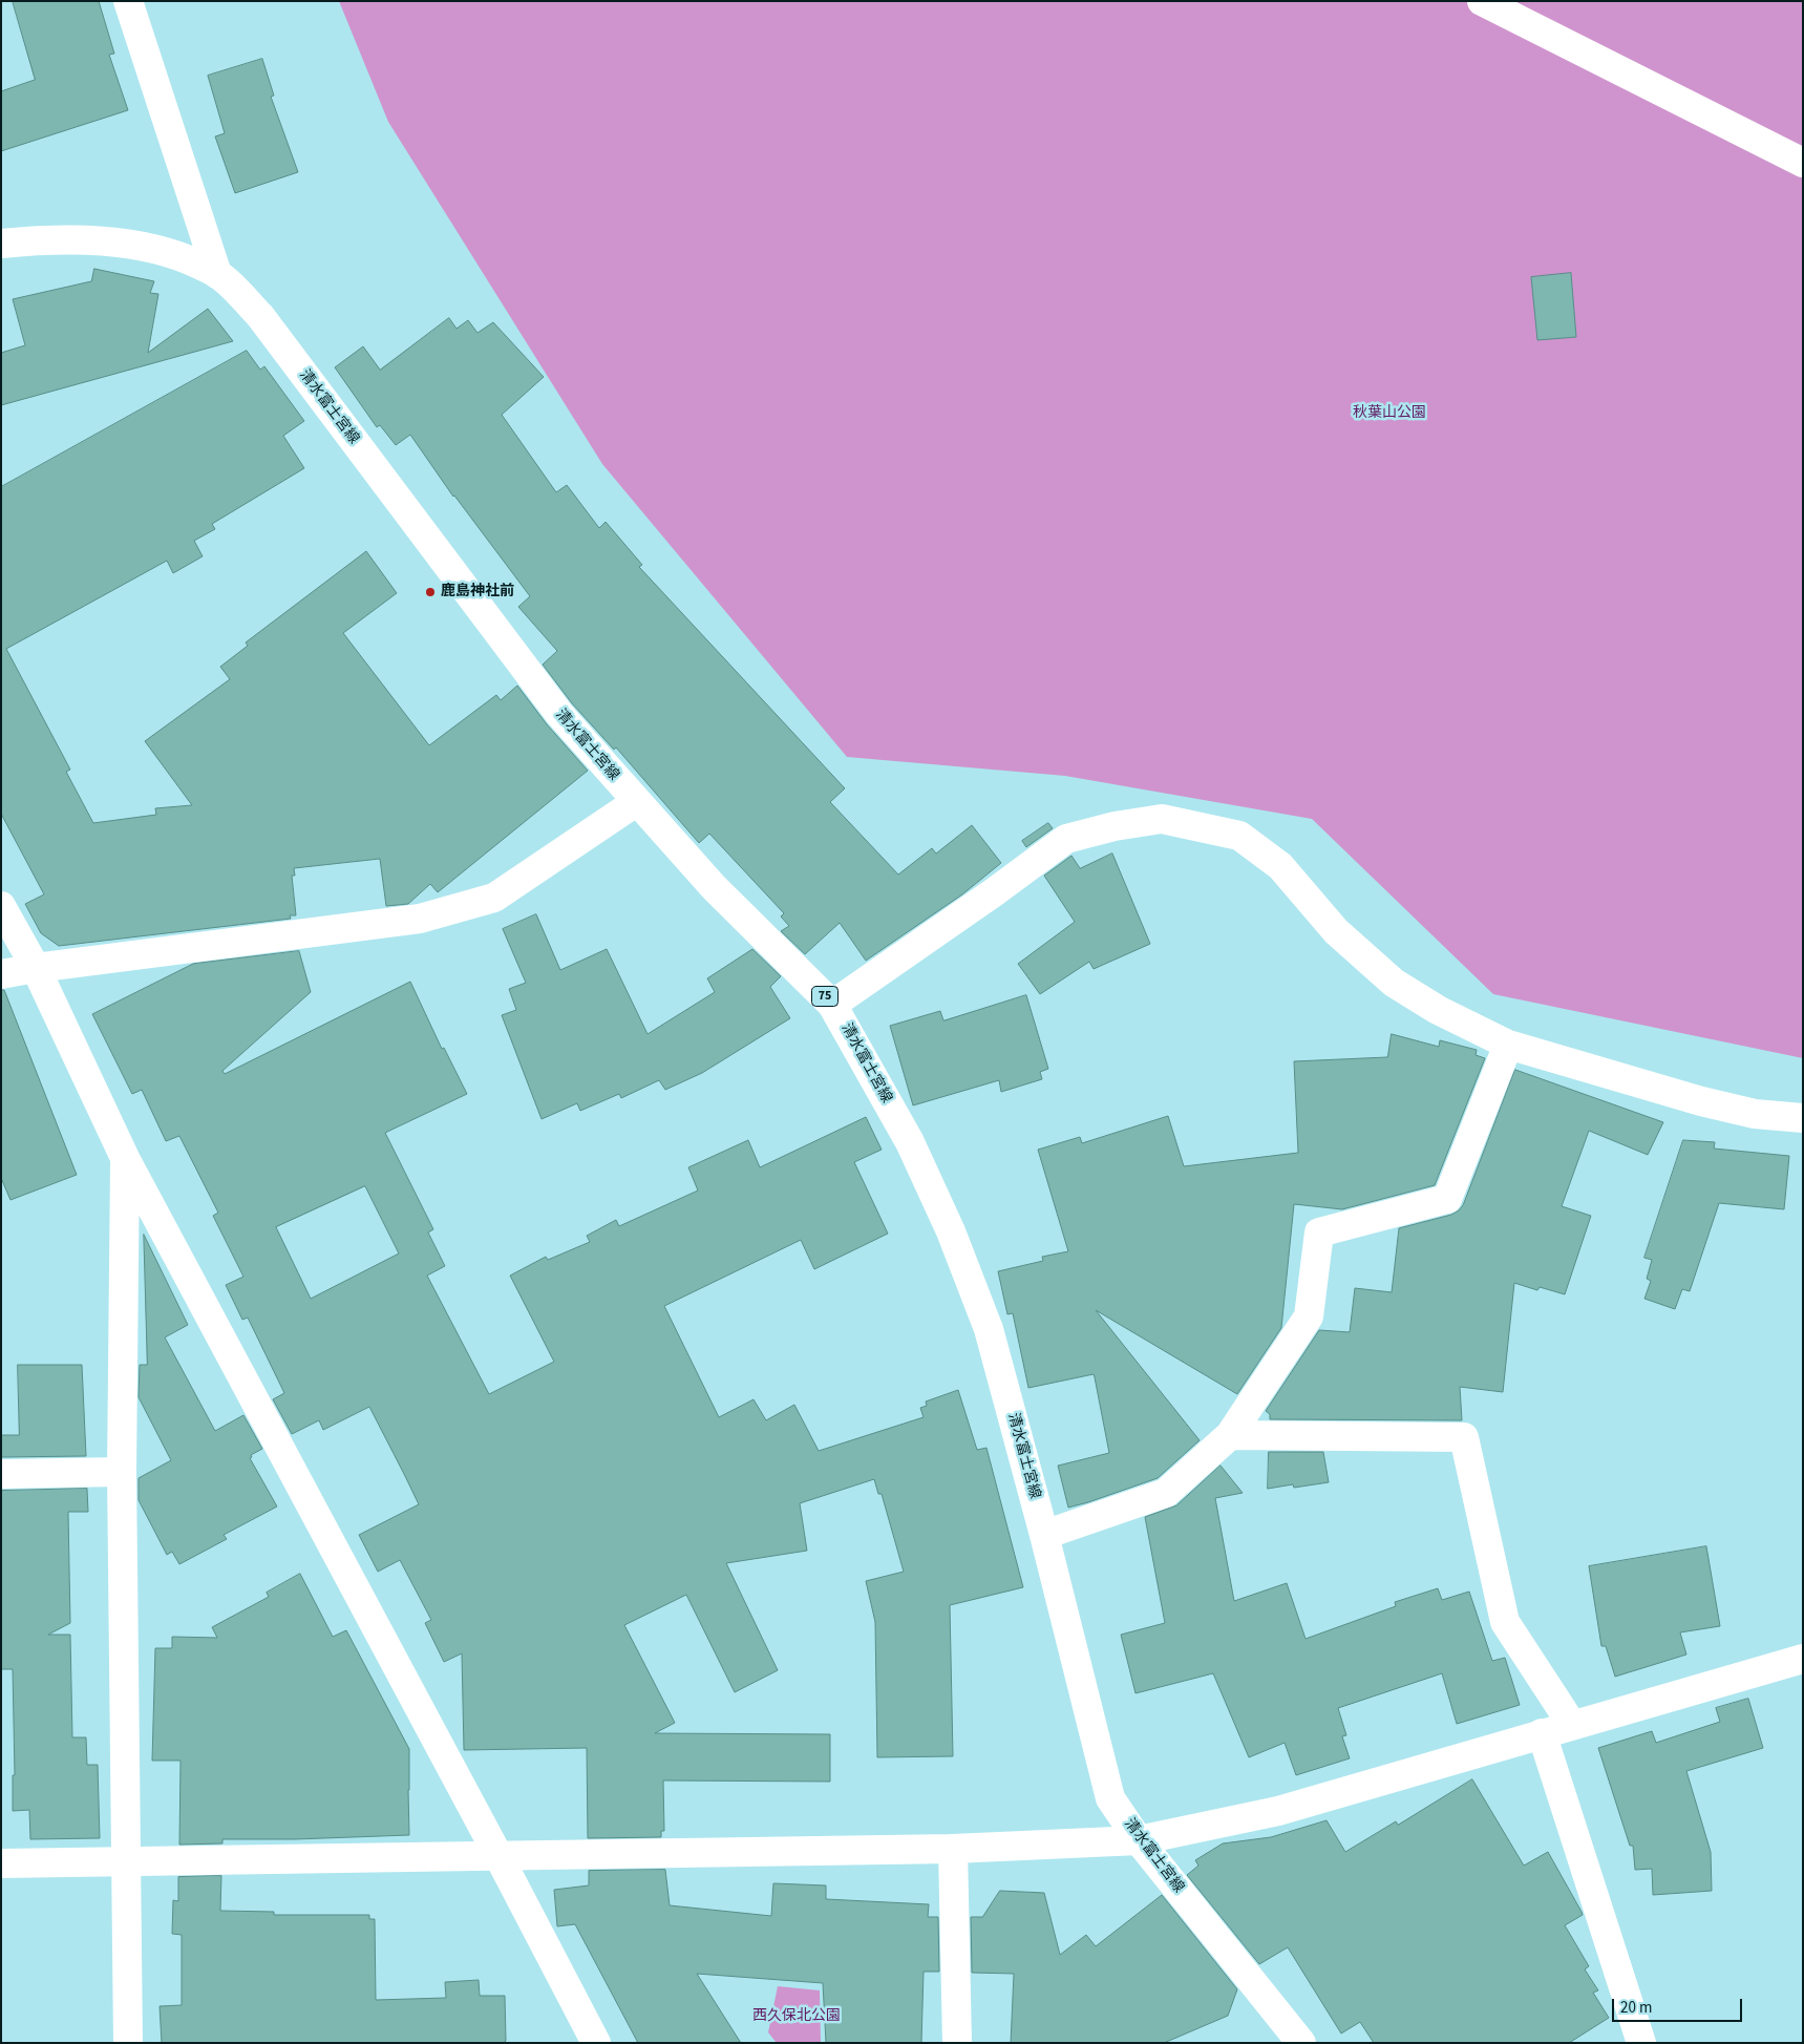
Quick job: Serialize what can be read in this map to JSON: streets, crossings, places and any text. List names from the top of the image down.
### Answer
{
  "streets": {
    "street": ["清水富士宮線", "75"]
  },
  "parks": ["秋葉山公園", "西久保北公園"],
  "places": ["鹿島神社前"],
  "scale_bar": "20 m"
}
